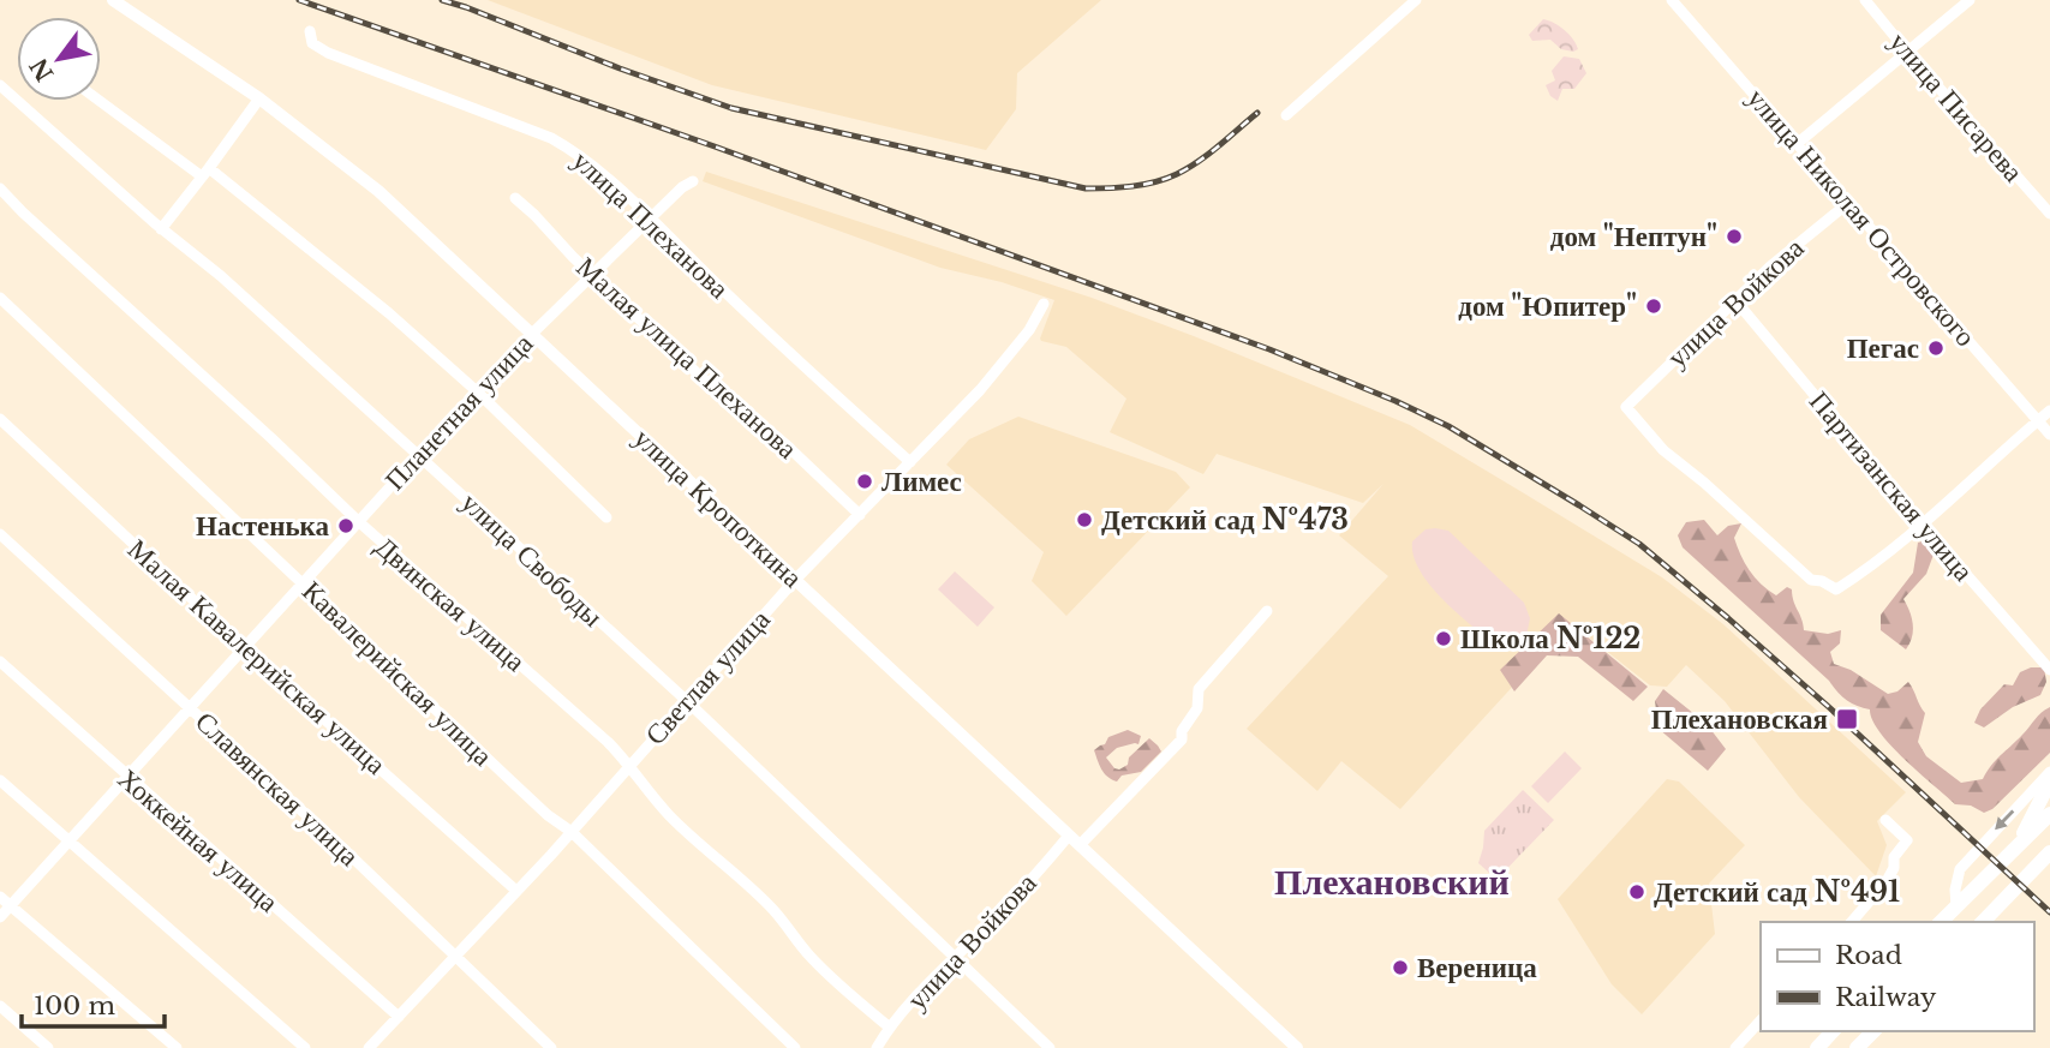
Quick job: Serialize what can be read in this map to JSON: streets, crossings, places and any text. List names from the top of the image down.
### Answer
{
  "streets": {
    "main road": ["улица Кропоткина"],
    "street": [
      "улица Писарева",
      "улица Николая Островского",
      "улица Плеханова",
      "улица Войкова",
      "Малая улица Плеханова",
      "Планетная улица",
      "Партизанская улица",
      "улица Свободы",
      "Двинская улица",
      "Малая Кавалерийская улица",
      "Кавалерийская улица",
      "Светлая улица",
      "Славянская улица",
      "Хоккейная улица"
    ]
  },
  "crossings": [
    ["улица Николая Островского", "улица Войкова"],
    ["улица Плеханова", "Планетная улица"],
    ["улица Плеханова", "Светлая улица"],
    ["улица Войкова", "Партизанская улица"],
    ["улица Войкова", "улица Кропоткина"],
    ["улица Войкова", "улица Свободы"],
    ["улица Войкова", "Двинская улица"],
    ["Малая улица Плеханова", "Планетная улица"],
    ["Малая улица Плеханова", "Светлая улица"],
    ["Планетная улица", "улица Кропоткина"],
    ["Планетная улица", "улица Свободы"],
    ["Планетная улица", "Двинская улица"],
    ["Планетная улица", "Малая Кавалерийская улица"],
    ["Планетная улица", "Кавалерийская улица"],
    ["Планетная улица", "Славянская улица"],
    ["Планетная улица", "Хоккейная улица"],
    ["улица Кропоткина", "Светлая улица"],
    ["улица Свободы", "Светлая улица"],
    ["Двинская улица", "Светлая улица"],
    ["Малая Кавалерийская улица", "Светлая улица"],
    ["Кавалерийская улица", "Светлая улица"],
    ["Светлая улица", "Славянская улица"],
    ["Светлая улица", "Хоккейная улица"]
  ],
  "districts": ["Плехановский"],
  "places": {
    "other": [
      "дом \"Нептун\"",
      "дом \"Юпитер\"",
      "Пегас",
      "Лимес",
      "Детский сад №473",
      "Настенька",
      "Школа №122",
      "Детский сад №491",
      "Вереница"
    ],
    "transit": ["Плехановская"]
  },
  "legend": ["Road", "Railway"],
  "scale_bar": "100 m",
  "north": "bottom left"
}
